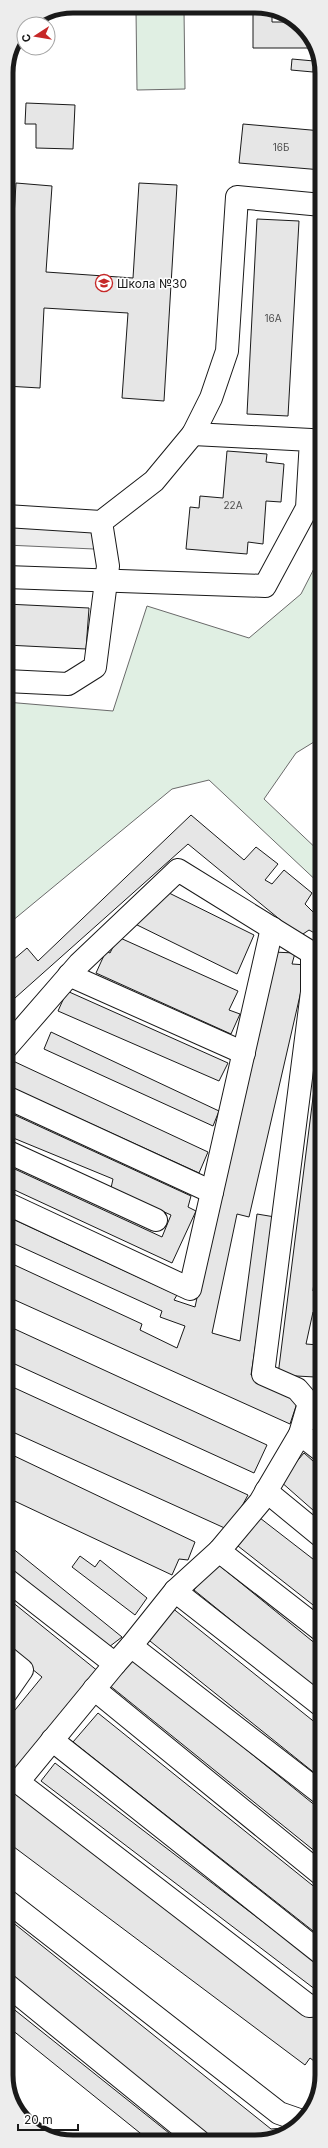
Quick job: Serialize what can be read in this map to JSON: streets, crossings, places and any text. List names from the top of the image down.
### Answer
{
  "places": {
    "school or university": ["Школа №30"]
  },
  "house_numbers": ["16Б", "16А", "22А"],
  "scale_bar": "20 m",
  "north": "left"
}
